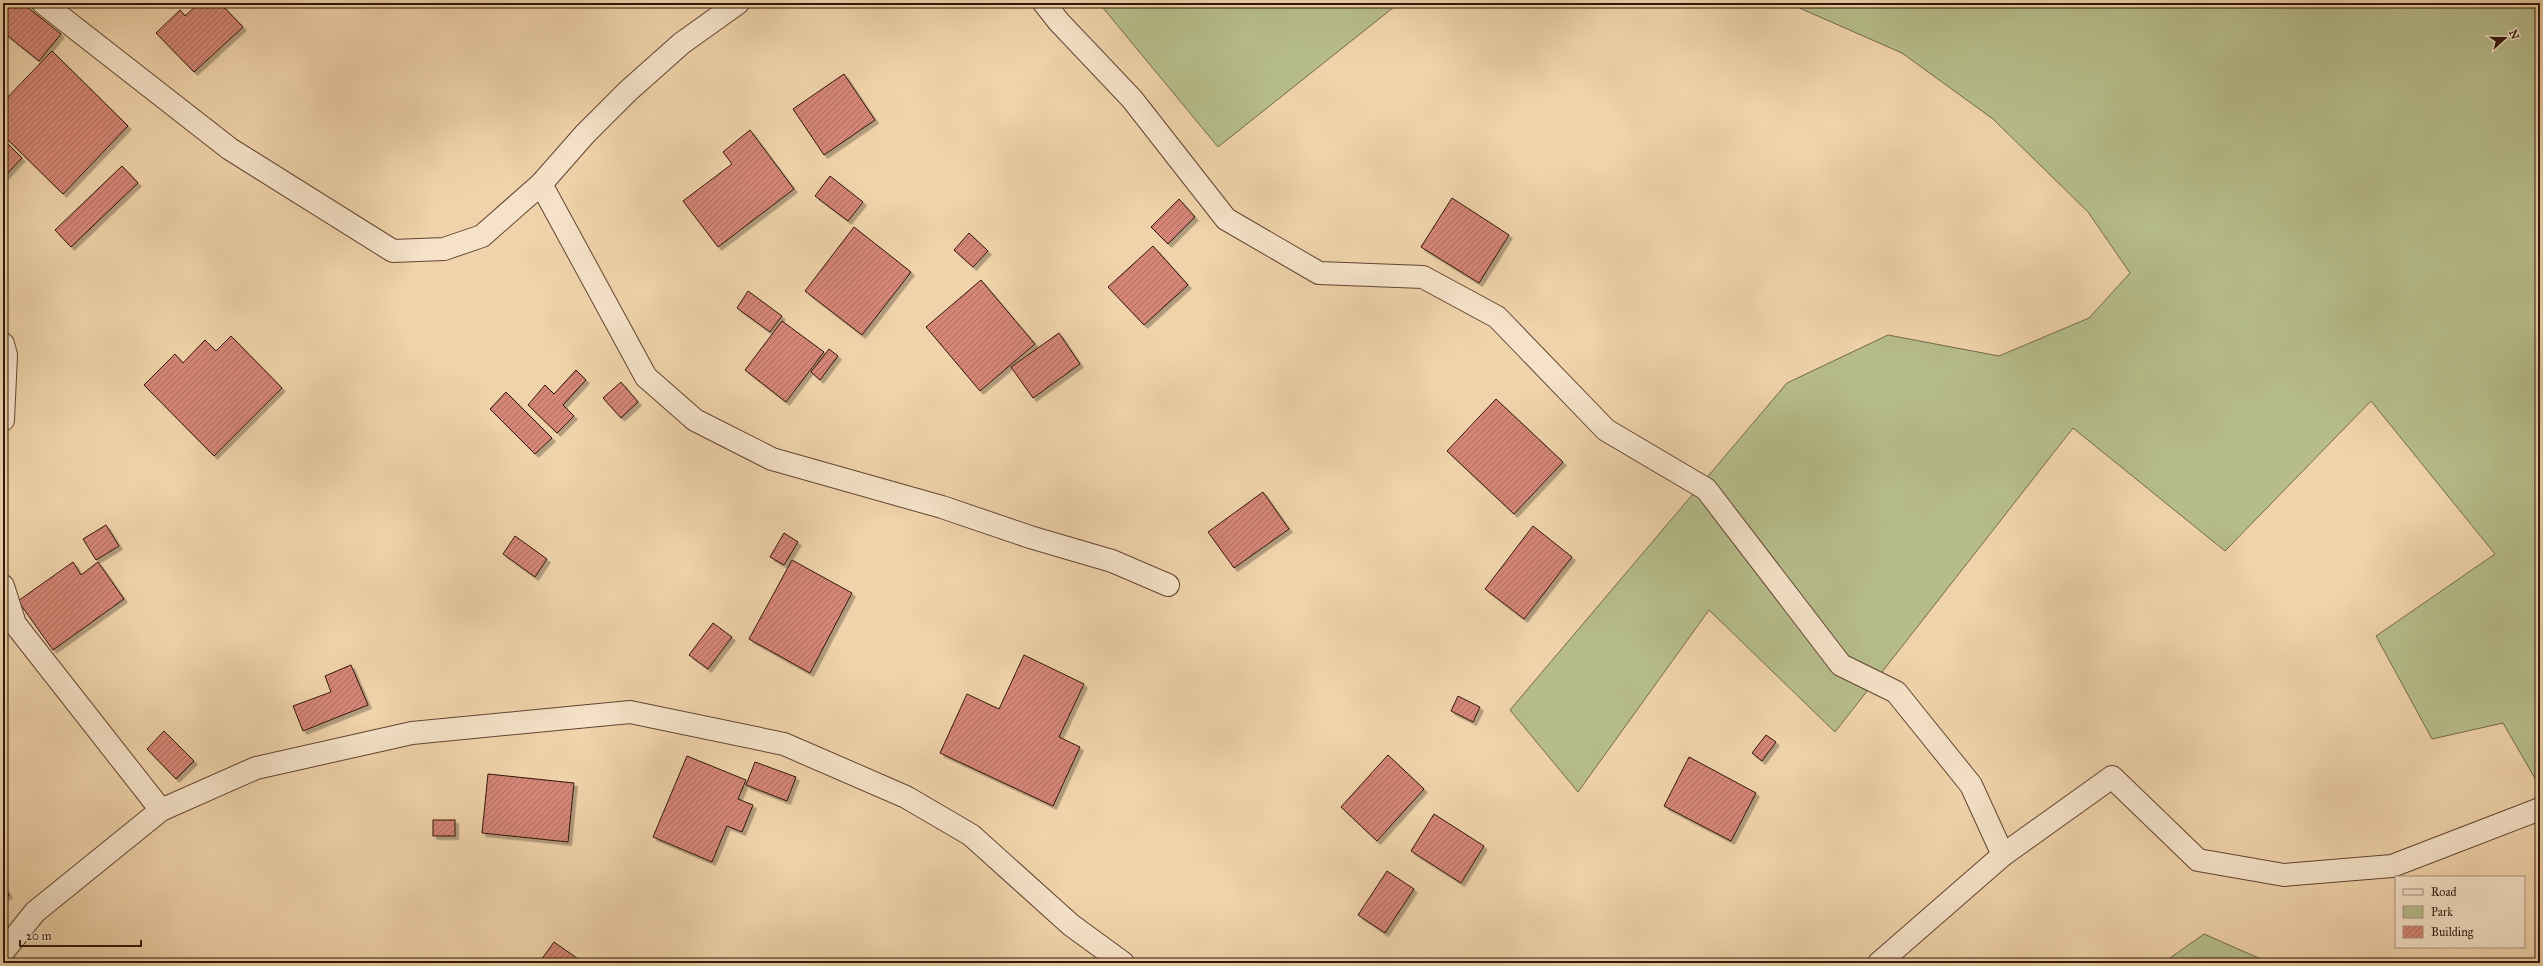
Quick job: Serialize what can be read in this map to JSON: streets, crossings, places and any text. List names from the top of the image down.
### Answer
{
  "legend": ["Road", "Park", "Building"],
  "scale_bar": "20 m",
  "north": "right"
}
